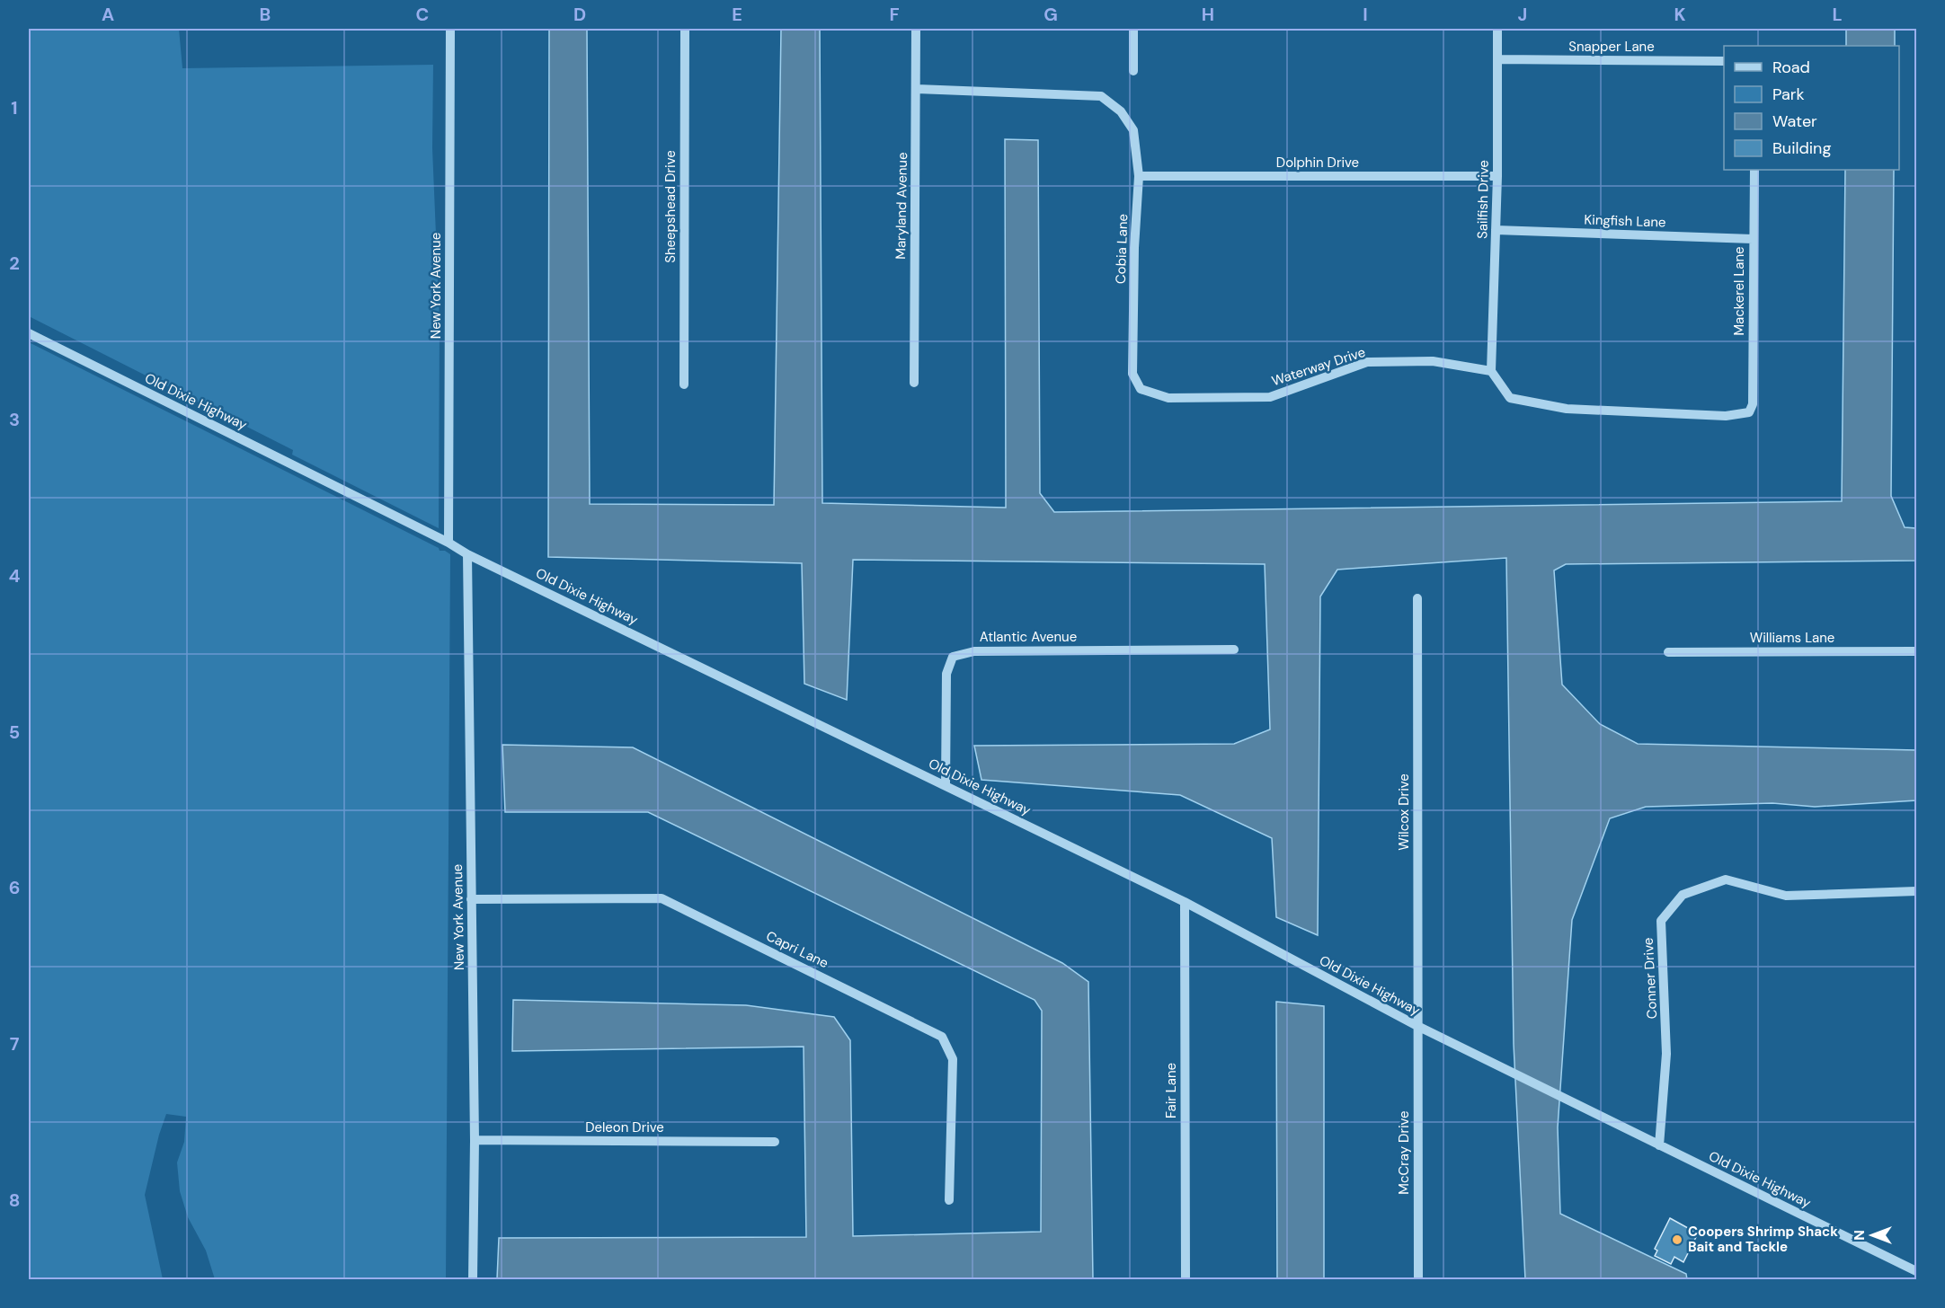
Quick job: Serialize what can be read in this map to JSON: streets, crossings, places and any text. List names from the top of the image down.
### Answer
{
  "streets": {
    "street": [
      "Snapper Lane",
      "Dolphin Drive",
      "Sailfish Drive",
      "Maryland Avenue",
      "Sheepshead Drive",
      "Kingfish Lane",
      "Cobia Lane",
      "New York Avenue",
      "Mackerel Lane",
      "Waterway Drive",
      "Old Dixie Highway",
      "Atlantic Avenue",
      "Williams Lane",
      "Wilcox Drive",
      "Capri Lane",
      "Conner Drive",
      "Fair Lane",
      "Deleon Drive",
      "McCray Drive"
    ]
  },
  "crossings": [
    ["Snapper Lane", "Sailfish Drive"],
    ["Dolphin Drive", "Sailfish Drive"],
    ["Dolphin Drive", "Cobia Lane"],
    ["Sailfish Drive", "Kingfish Lane"],
    ["Sailfish Drive", "Mackerel Lane"],
    ["Sailfish Drive", "Waterway Drive"],
    ["Maryland Avenue", "Cobia Lane"],
    ["Kingfish Lane", "Mackerel Lane"],
    ["Cobia Lane", "Waterway Drive"],
    ["New York Avenue", "Old Dixie Highway"],
    ["New York Avenue", "Capri Lane"],
    ["New York Avenue", "Deleon Drive"],
    ["Mackerel Lane", "Waterway Drive"],
    ["Old Dixie Highway", "Atlantic Avenue"],
    ["Old Dixie Highway", "Wilcox Drive"],
    ["Old Dixie Highway", "Conner Drive"],
    ["Old Dixie Highway", "Fair Lane"],
    ["Old Dixie Highway", "McCray Drive"],
    ["Wilcox Drive", "McCray Drive"]
  ],
  "places": ["Coopers Shrimp Shack Bait and Tackle"],
  "legend": [
    "Road",
    "Park",
    "Water",
    "Building"
  ],
  "north": "left",
  "grid": {
    "columns": [
      "A",
      "B",
      "C",
      "D",
      "E",
      "F",
      "G",
      "H",
      "I",
      "J",
      "K",
      "L"
    ],
    "rows": [
      "1",
      "2",
      "3",
      "4",
      "5",
      "6",
      "7",
      "8"
    ]
  }
}
